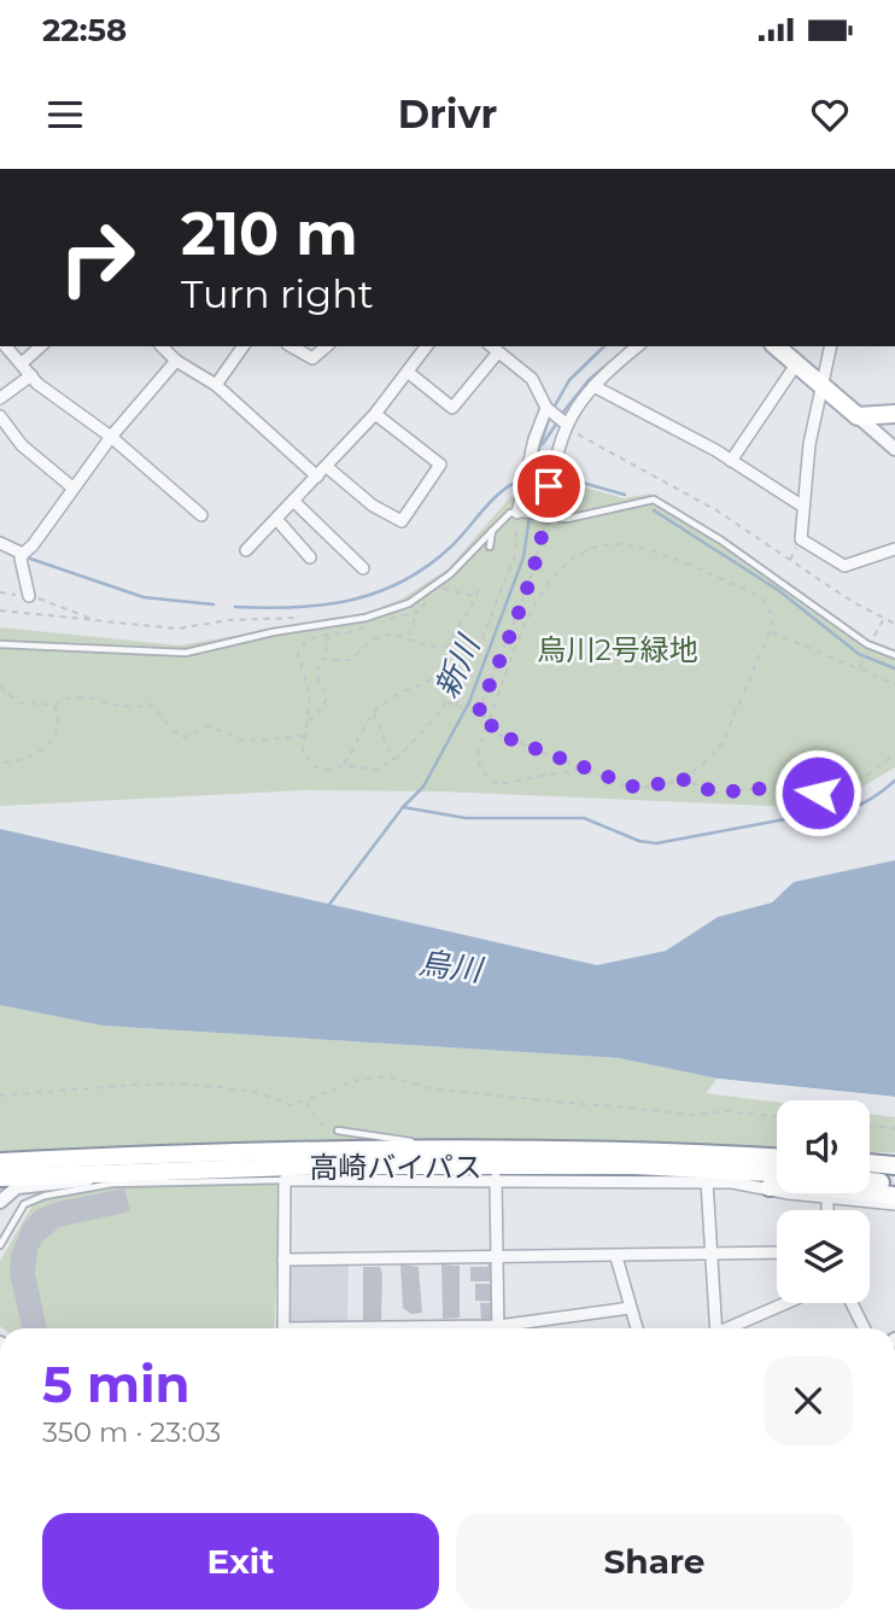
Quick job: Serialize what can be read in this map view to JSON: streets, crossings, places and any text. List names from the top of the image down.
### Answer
{
  "streets": {
    "main road": ["高崎バイパス"]
  },
  "water": ["新川", "烏川"],
  "parks": ["烏川2号緑地"],
  "page": {
    "status": "22:58",
    "header": "Drivr",
    "turn": ["210 m", "Turn right"],
    "heading": ["5 min", "350 m · 23:03"],
    "buttons": ["Exit", "Share"]
  }
}
